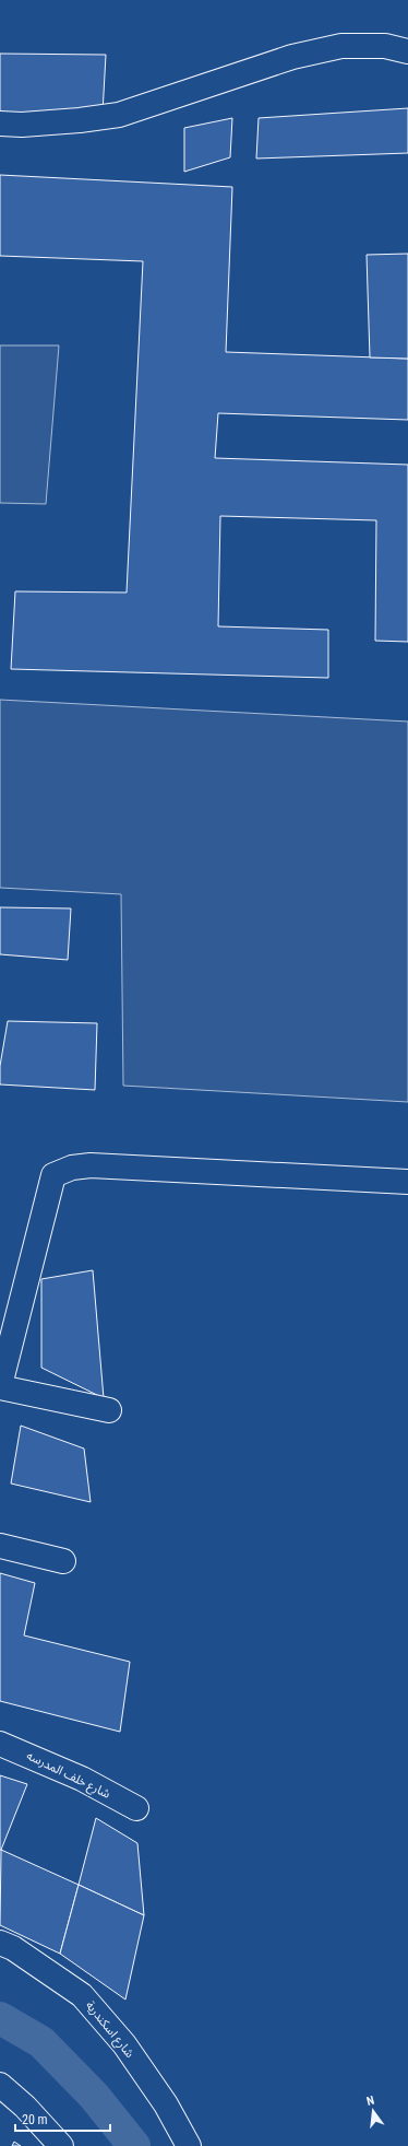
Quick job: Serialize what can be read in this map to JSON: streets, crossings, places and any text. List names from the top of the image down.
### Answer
{
  "streets": {
    "street": ["شارع خلف المدرسه", "شارع اسكندرية"]
  },
  "scale_bar": "20 m",
  "north": "top"
}
